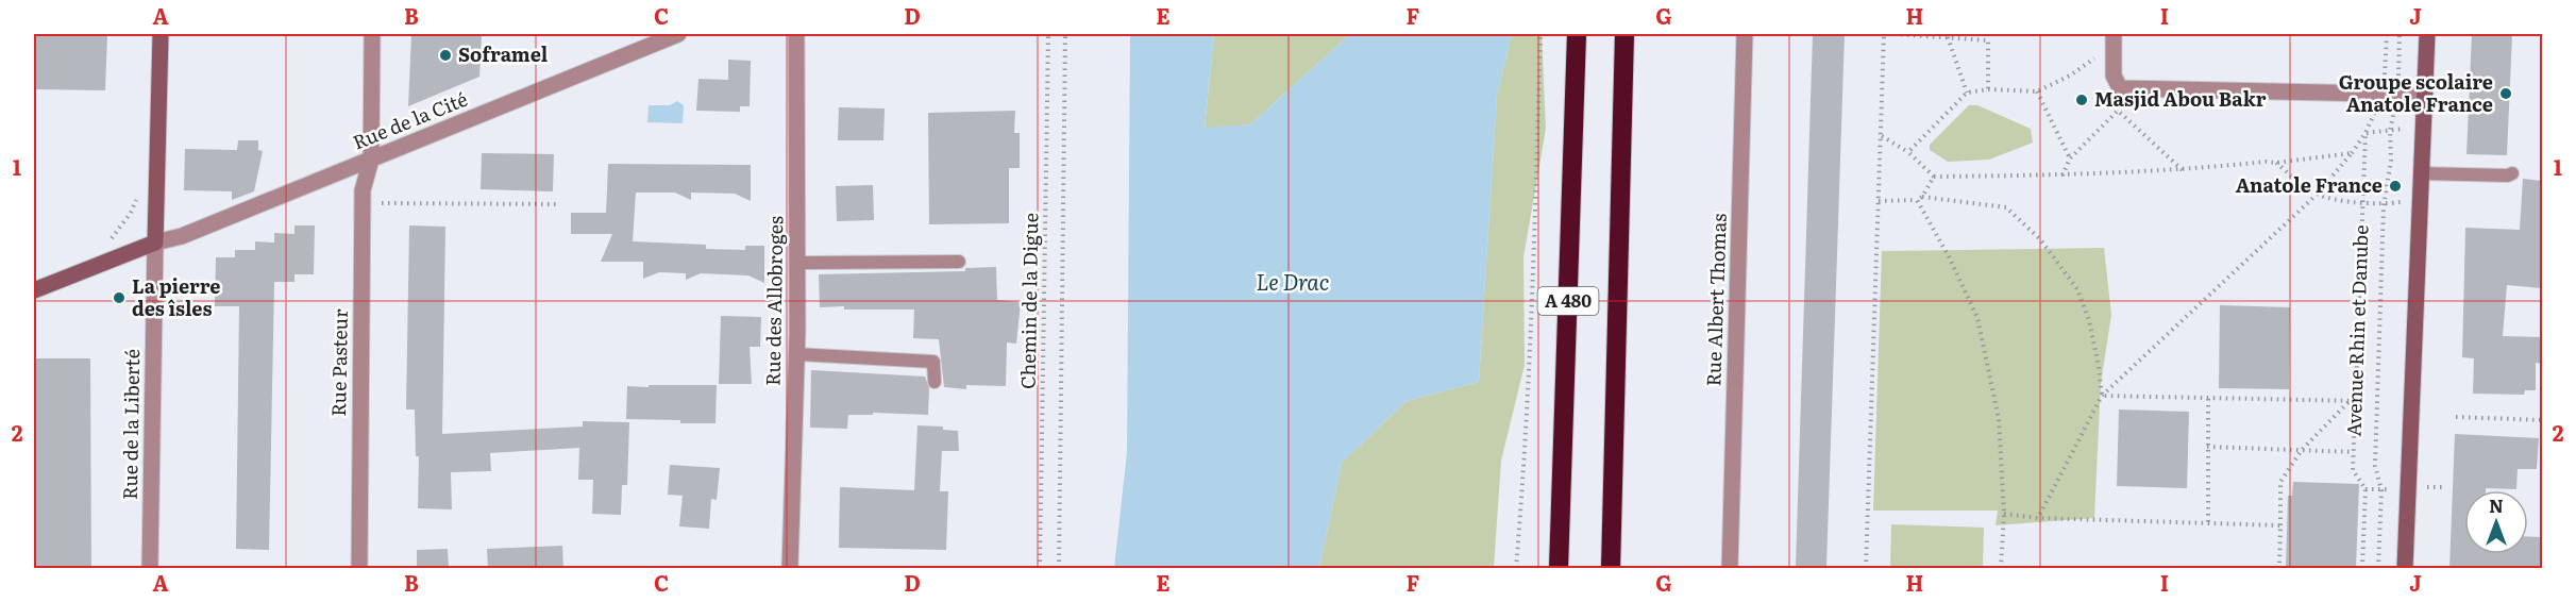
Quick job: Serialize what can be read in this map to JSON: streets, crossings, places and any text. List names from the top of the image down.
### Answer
{
  "streets": {
    "highway": ["A 480"],
    "street": [
      "Rue de la Cité",
      "Rue Albert Thomas",
      "Rue des Allobroges",
      "Rue Pasteur",
      "Rue de la Liberté"
    ],
    "path": ["Chemin de la Digue", "Avenue Rhin et Danube"]
  },
  "crossings": [
    ["Rue de la Cité", "Rue Pasteur"],
    ["Rue de la Cité", "Rue de la Liberté"]
  ],
  "water": ["Le Drac"],
  "places": [
    "Soframel",
    "Groupe scolaire Anatole France",
    "Masjid Abou Bakr",
    "Anatole France",
    "La pierre des îsles"
  ],
  "north": "top",
  "grid": {
    "columns": [
      "A",
      "B",
      "C",
      "D",
      "E",
      "F",
      "G",
      "H",
      "I",
      "J"
    ],
    "rows": ["1", "2"]
  }
}
